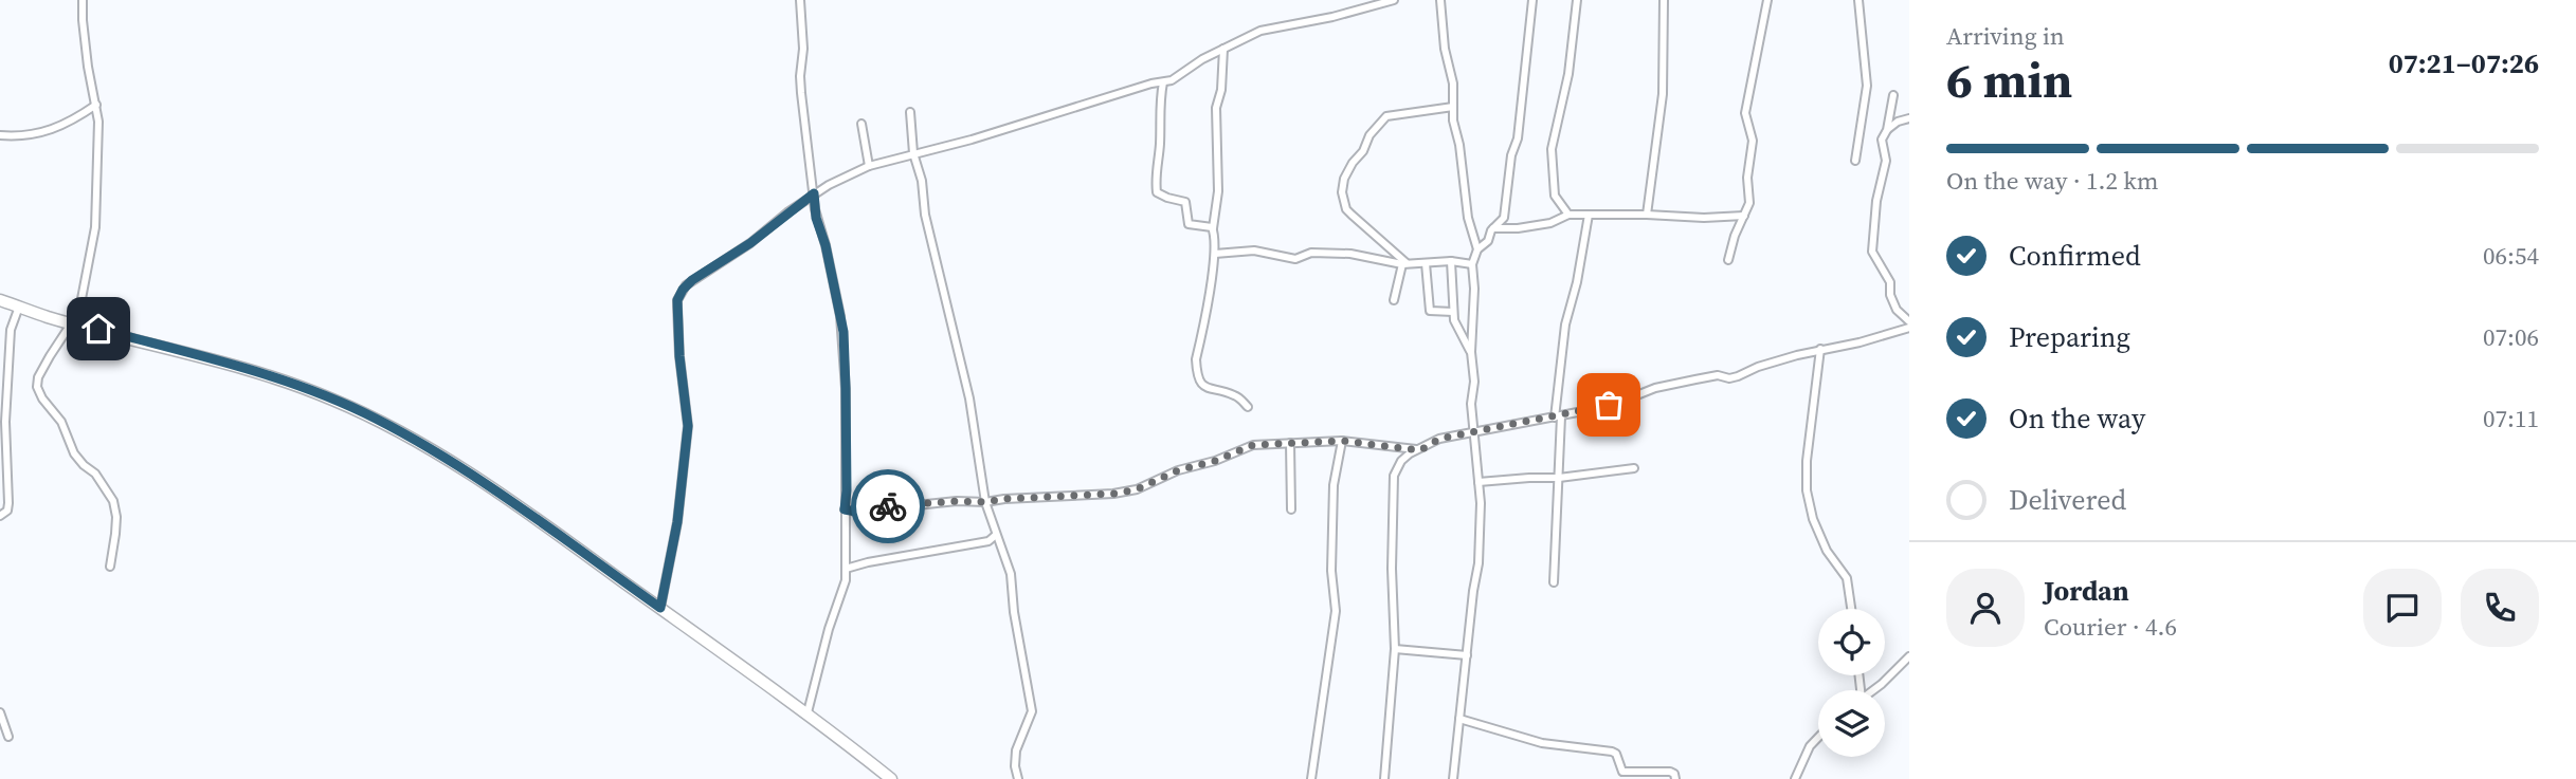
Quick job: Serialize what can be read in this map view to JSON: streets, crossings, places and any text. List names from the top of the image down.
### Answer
{
  "page": {
    "heading": ["6 min", "Arriving in", "07:21–07:26"],
    "panel": ["Jordan", "Courier · 4.6"],
    "bar": "On the way · 1.2 km",
    "list": [
      ["Confirmed", "06:54"],
      ["Preparing", "07:06"],
      ["On the way", "07:11"],
      "Delivered"
    ]
  }
}
